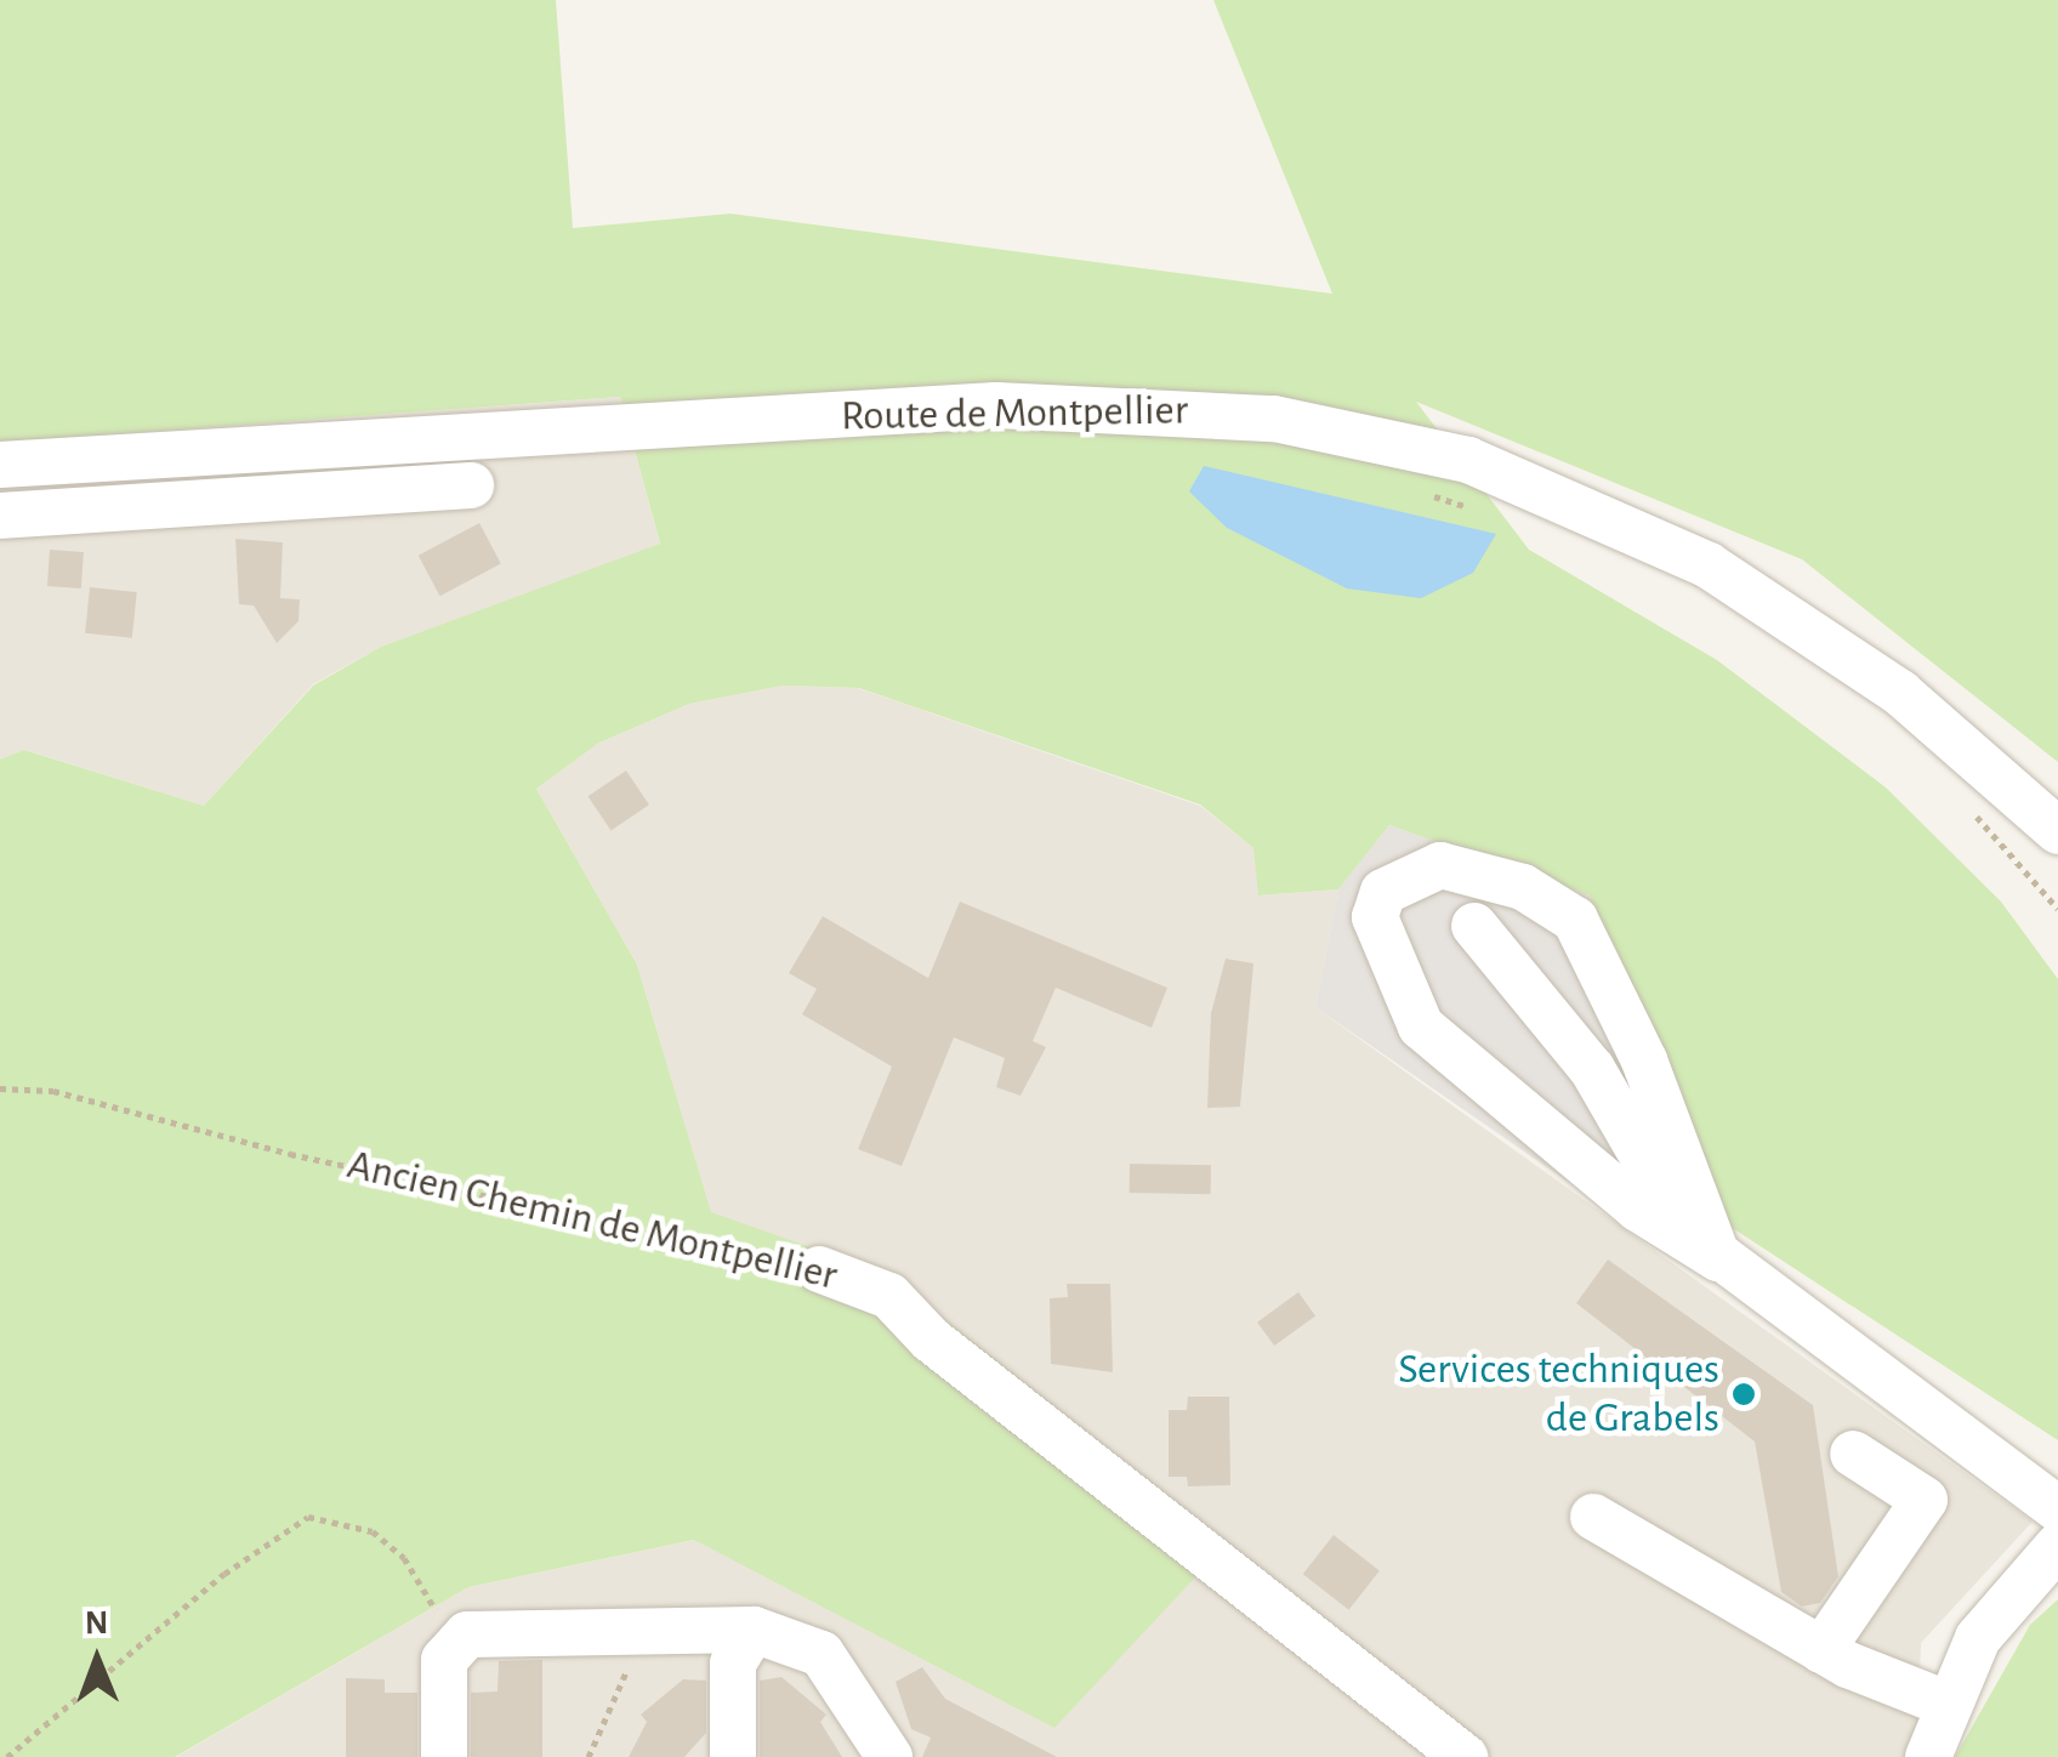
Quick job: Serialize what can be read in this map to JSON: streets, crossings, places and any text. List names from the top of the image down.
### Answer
{
  "streets": {
    "street": ["Route de Montpellier", "Ancien Chemin de Montpellier"]
  },
  "places": ["Services techniques de Grabels"],
  "north": "top"
}
